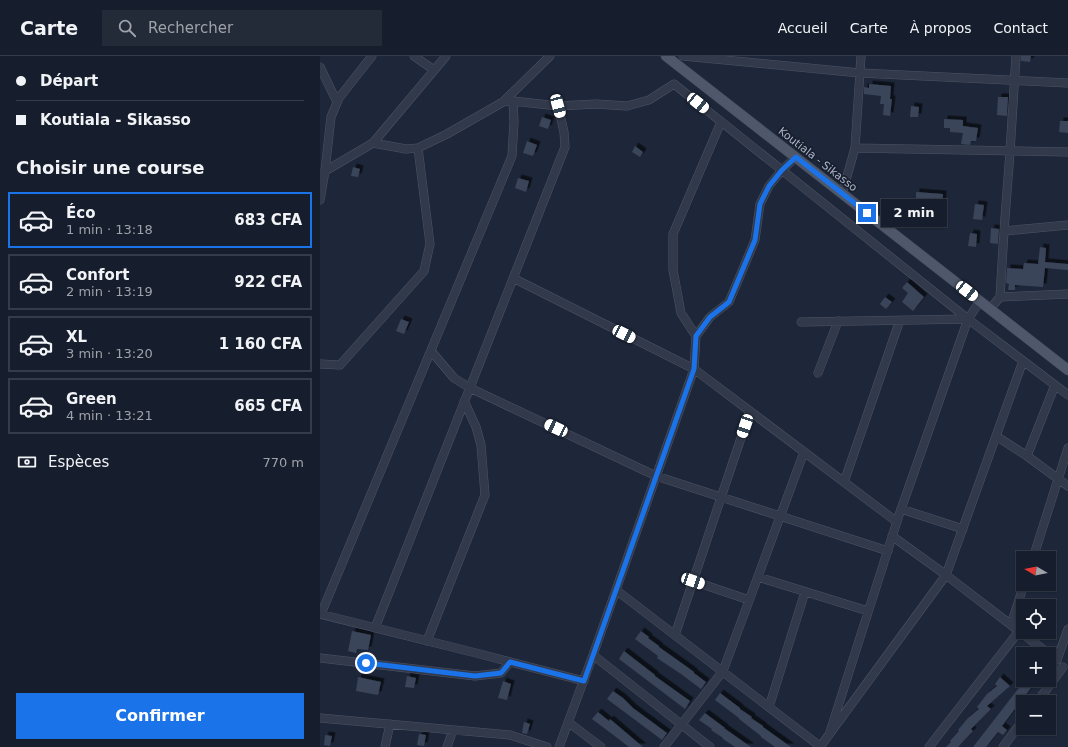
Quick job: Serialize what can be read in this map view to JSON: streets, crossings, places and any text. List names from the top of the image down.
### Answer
{
  "streets": {
    "main road": ["Koutiala - Sikasso"]
  },
  "north": "left",
  "page": {
    "header": "Carte",
    "search": "Rechercher",
    "nav": [
      "Accueil",
      "Carte",
      "À propos",
      "Contact"
    ],
    "banner": ["Départ", "Koutiala - Sikasso"],
    "heading": "Choisir une course",
    "list": [
      {
        "name": "Éco",
        "note": "1 min · 13:18",
        "value": "683 CFA"
      },
      {
        "name": "Confort",
        "note": "2 min · 13:19",
        "value": "922 CFA"
      },
      {
        "name": "XL",
        "note": "3 min · 13:20",
        "value": "1 160 CFA"
      },
      {
        "name": "Green",
        "note": "4 min · 13:21",
        "value": "665 CFA"
      }
    ],
    "bubble": "2 min",
    "pay": ["Espèces", "770 m"],
    "map_buttons": ["+", "−"],
    "buttons": "Confirmer"
  }
}
